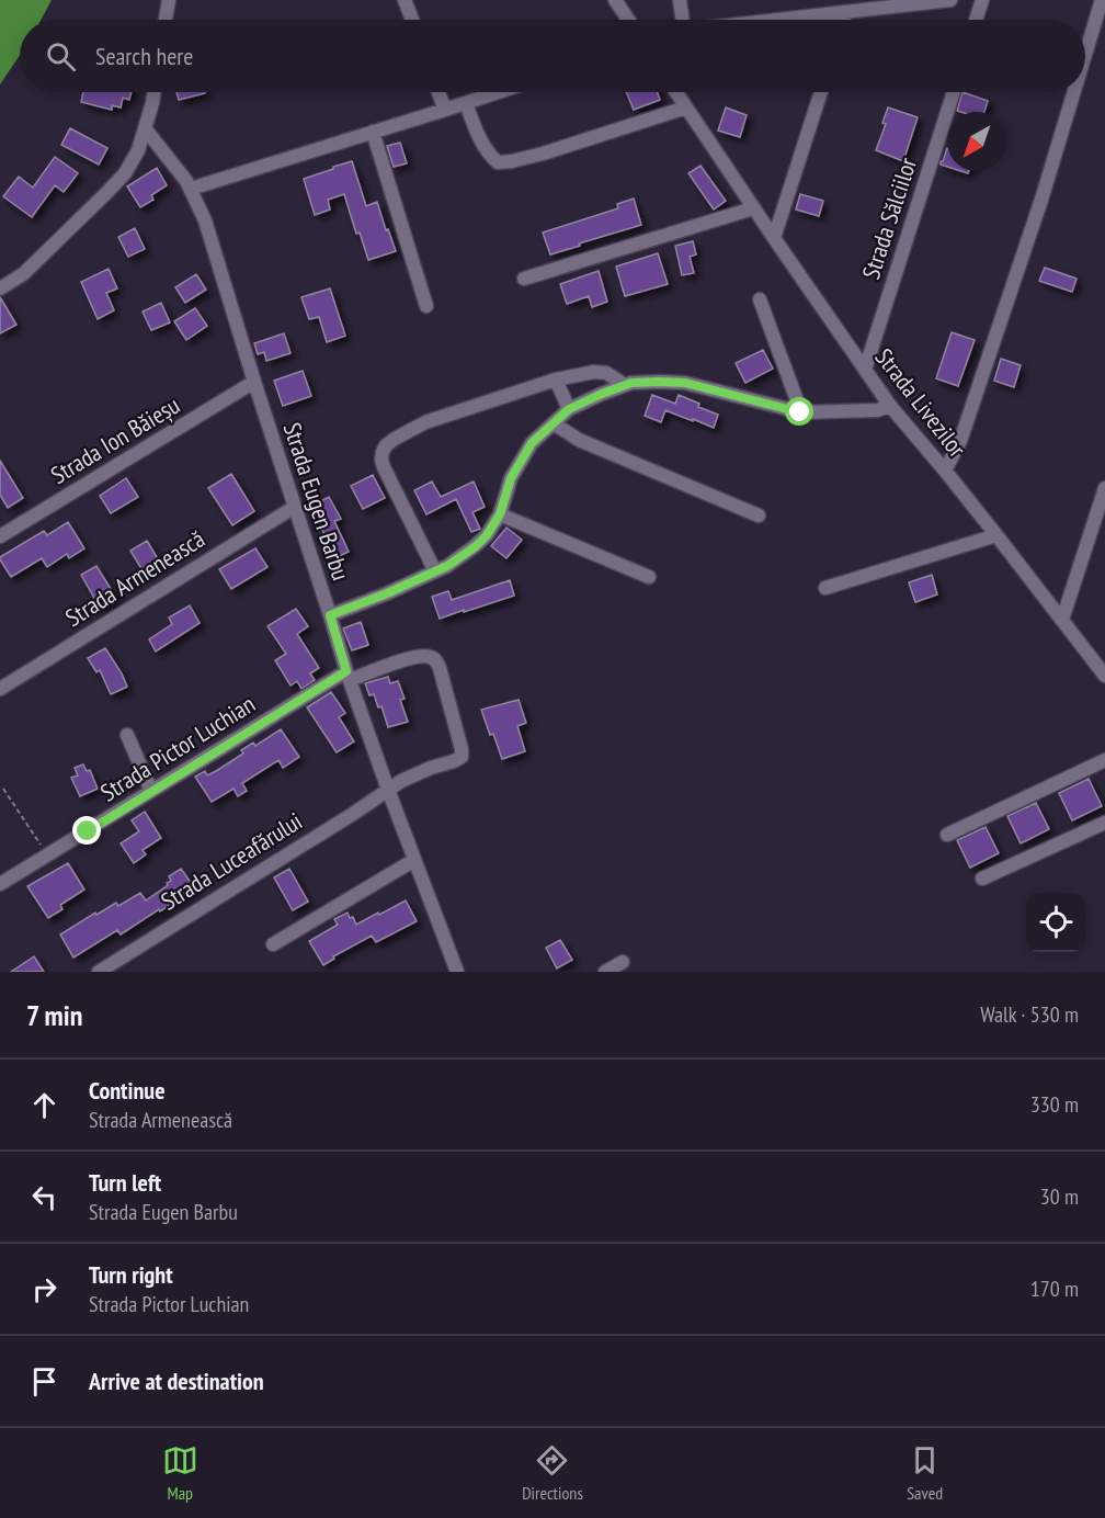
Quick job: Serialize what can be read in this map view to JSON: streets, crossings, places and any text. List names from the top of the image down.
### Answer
{
  "streets": {
    "street": [
      "Strada Sălciilor",
      "Strada Livezilor",
      "Strada Ion Băieșu",
      "Strada Eugen Barbu",
      "Strada Armenească",
      "Strada Pictor Luchian",
      "Strada Luceafărului"
    ]
  },
  "crossings": [
    ["Strada Sălciilor", "Strada Livezilor"],
    ["Strada Ion Băieșu", "Strada Eugen Barbu"],
    ["Strada Eugen Barbu", "Strada Armenească"],
    ["Strada Eugen Barbu", "Strada Pictor Luchian"],
    ["Strada Eugen Barbu", "Strada Luceafărului"],
    ["Strada Pictor Luchian", "Strada Luceafărului"]
  ],
  "north": "bottom left",
  "page": {
    "search": "Search here",
    "heading": ["7 min", "Walk · 530 m"],
    "list": [
      ["Continue", "Strada Armenească", "330 m"],
      ["Turn left", "Strada Eugen Barbu", "30 m"],
      ["Turn right", "Strada Pictor Luchian", "170 m"],
      "Arrive at destination"
    ],
    "nav": ["Map", "Directions", "Saved"]
  }
}
